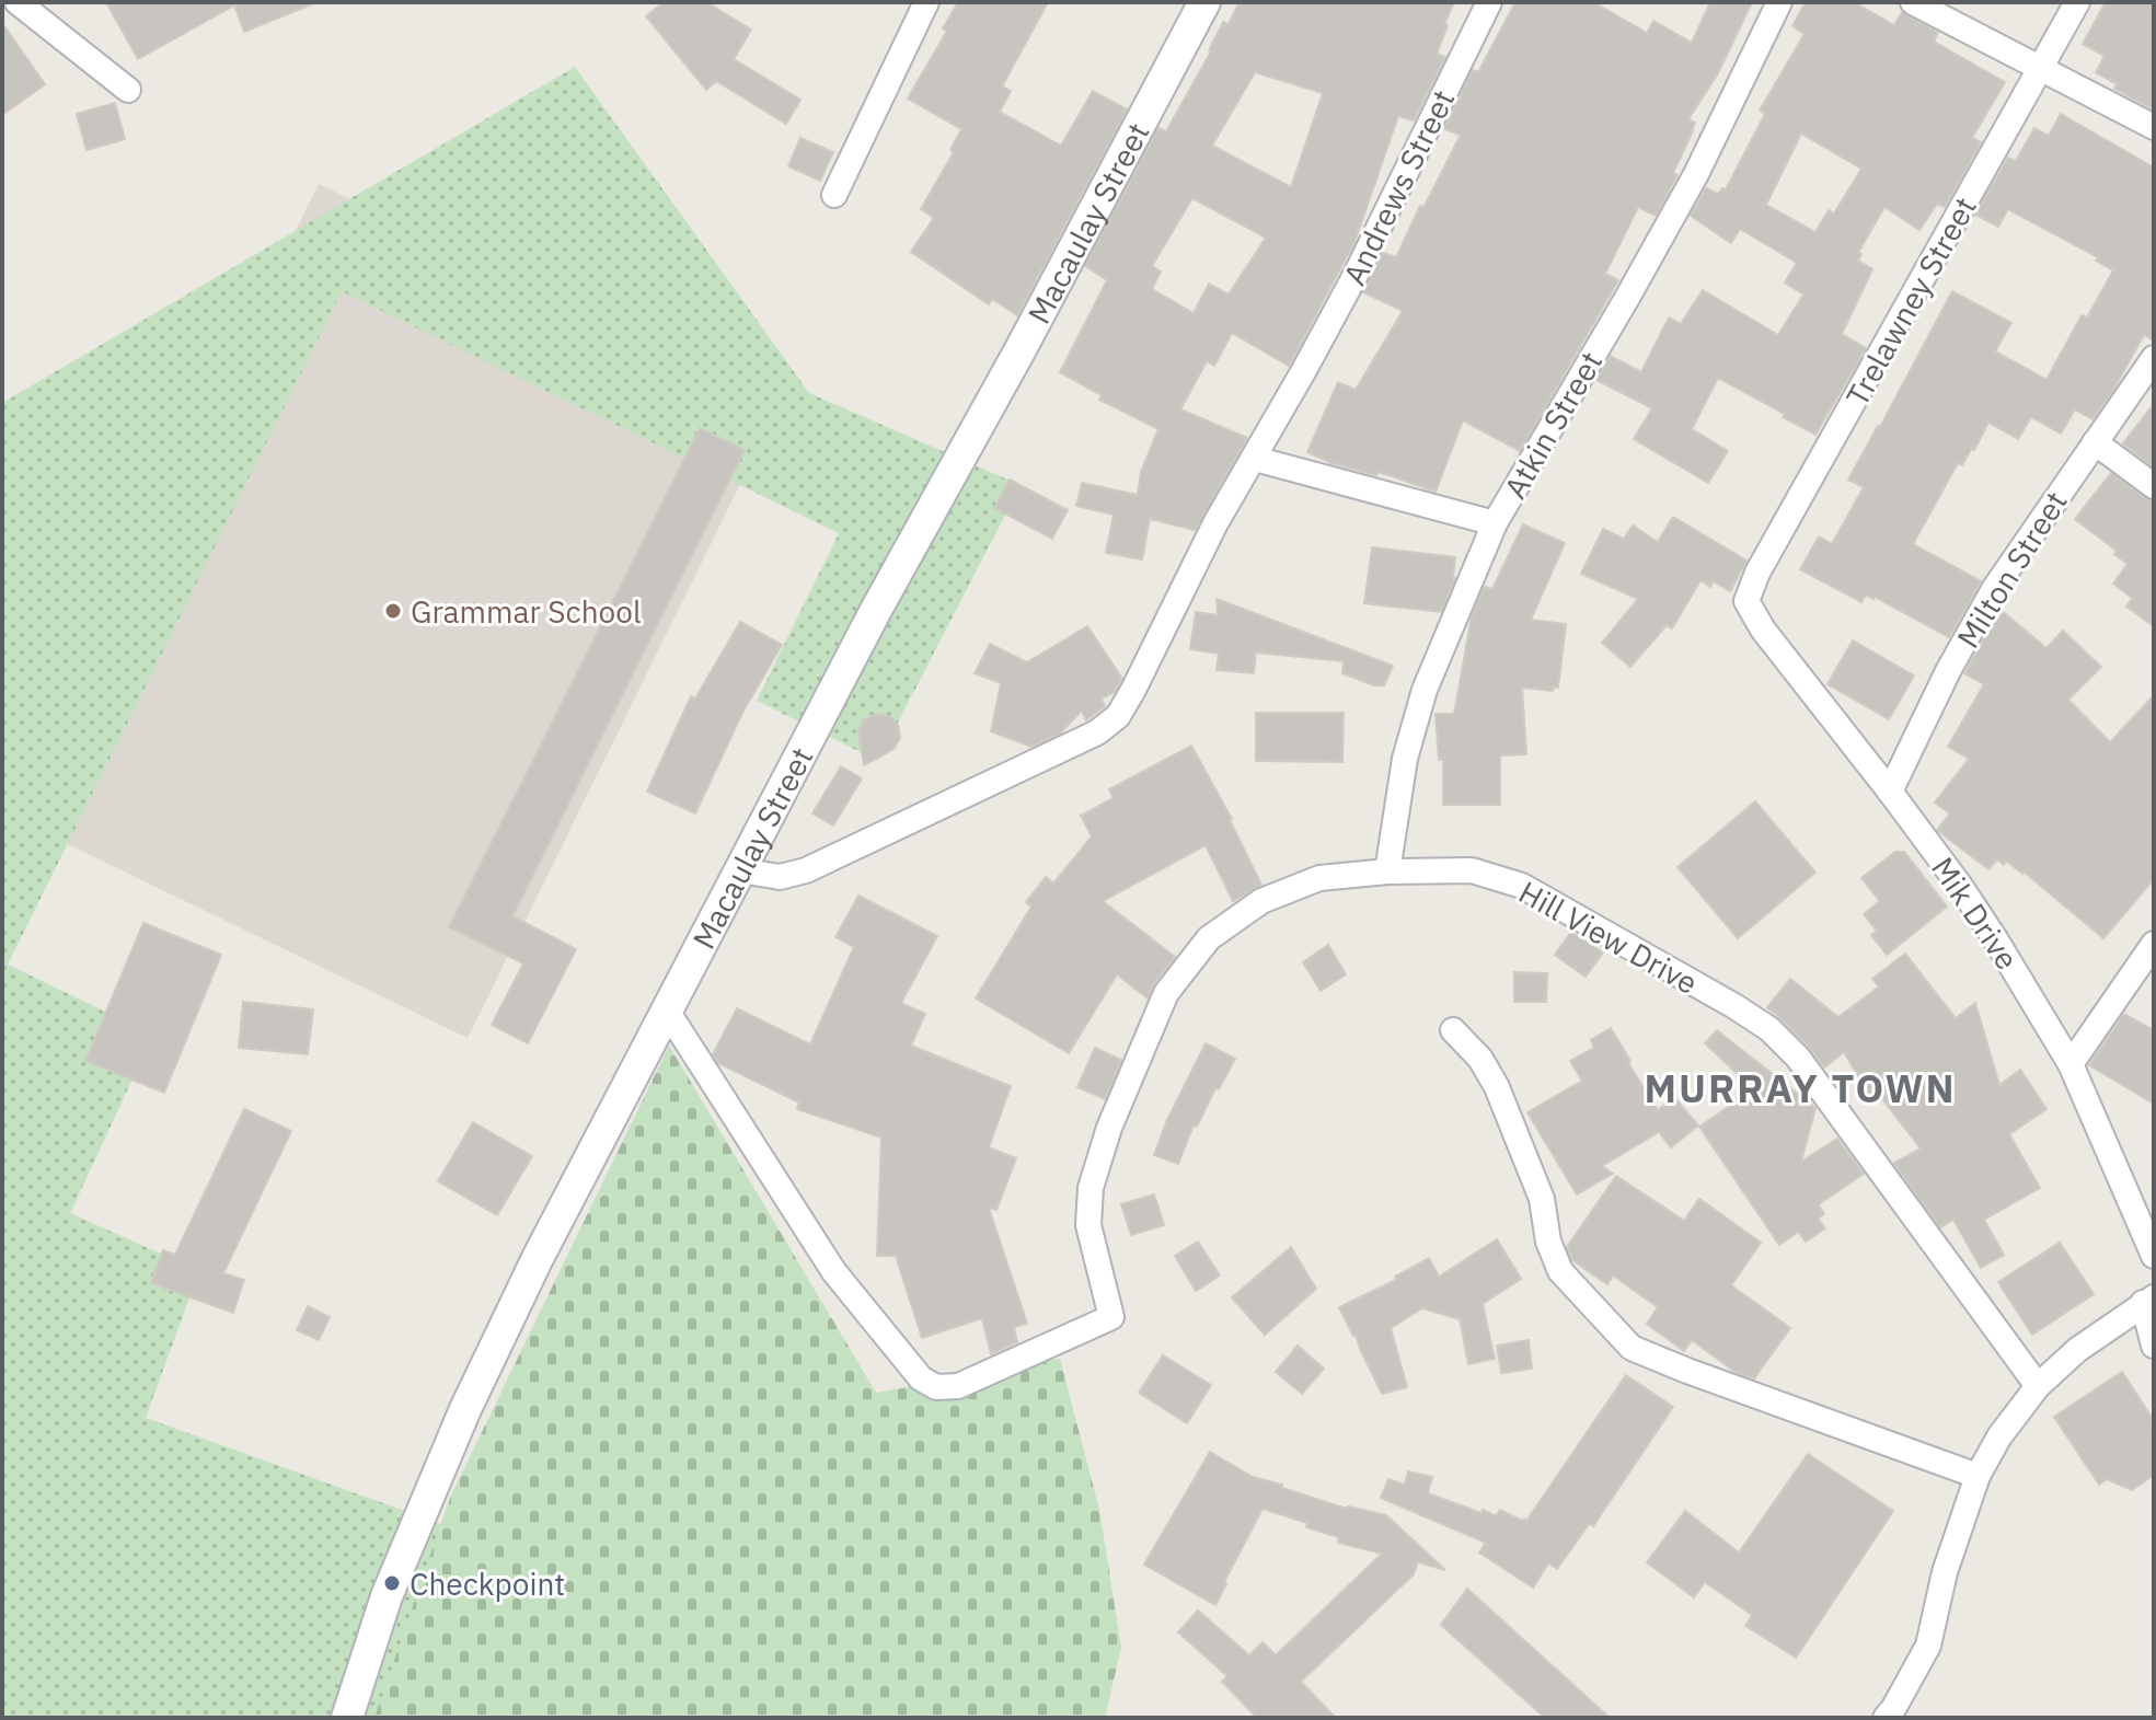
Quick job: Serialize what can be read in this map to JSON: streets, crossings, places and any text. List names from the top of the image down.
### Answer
{
  "streets": {
    "street": [
      "Andrews Street",
      "Macaulay Street",
      "Trelawney Street",
      "Atkin Street",
      "Milton Street",
      "Mik Drive",
      "Hill View Drive"
    ]
  },
  "crossings": [
    ["Andrews Street", "Macaulay Street"],
    ["Macaulay Street", "Hill View Drive"],
    ["Trelawney Street", "Mik Drive"],
    ["Atkin Street", "Hill View Drive"],
    ["Milton Street", "Mik Drive"]
  ],
  "districts": ["MURRAY TOWN"],
  "places": ["Grammar School", "Checkpoint"]
}
